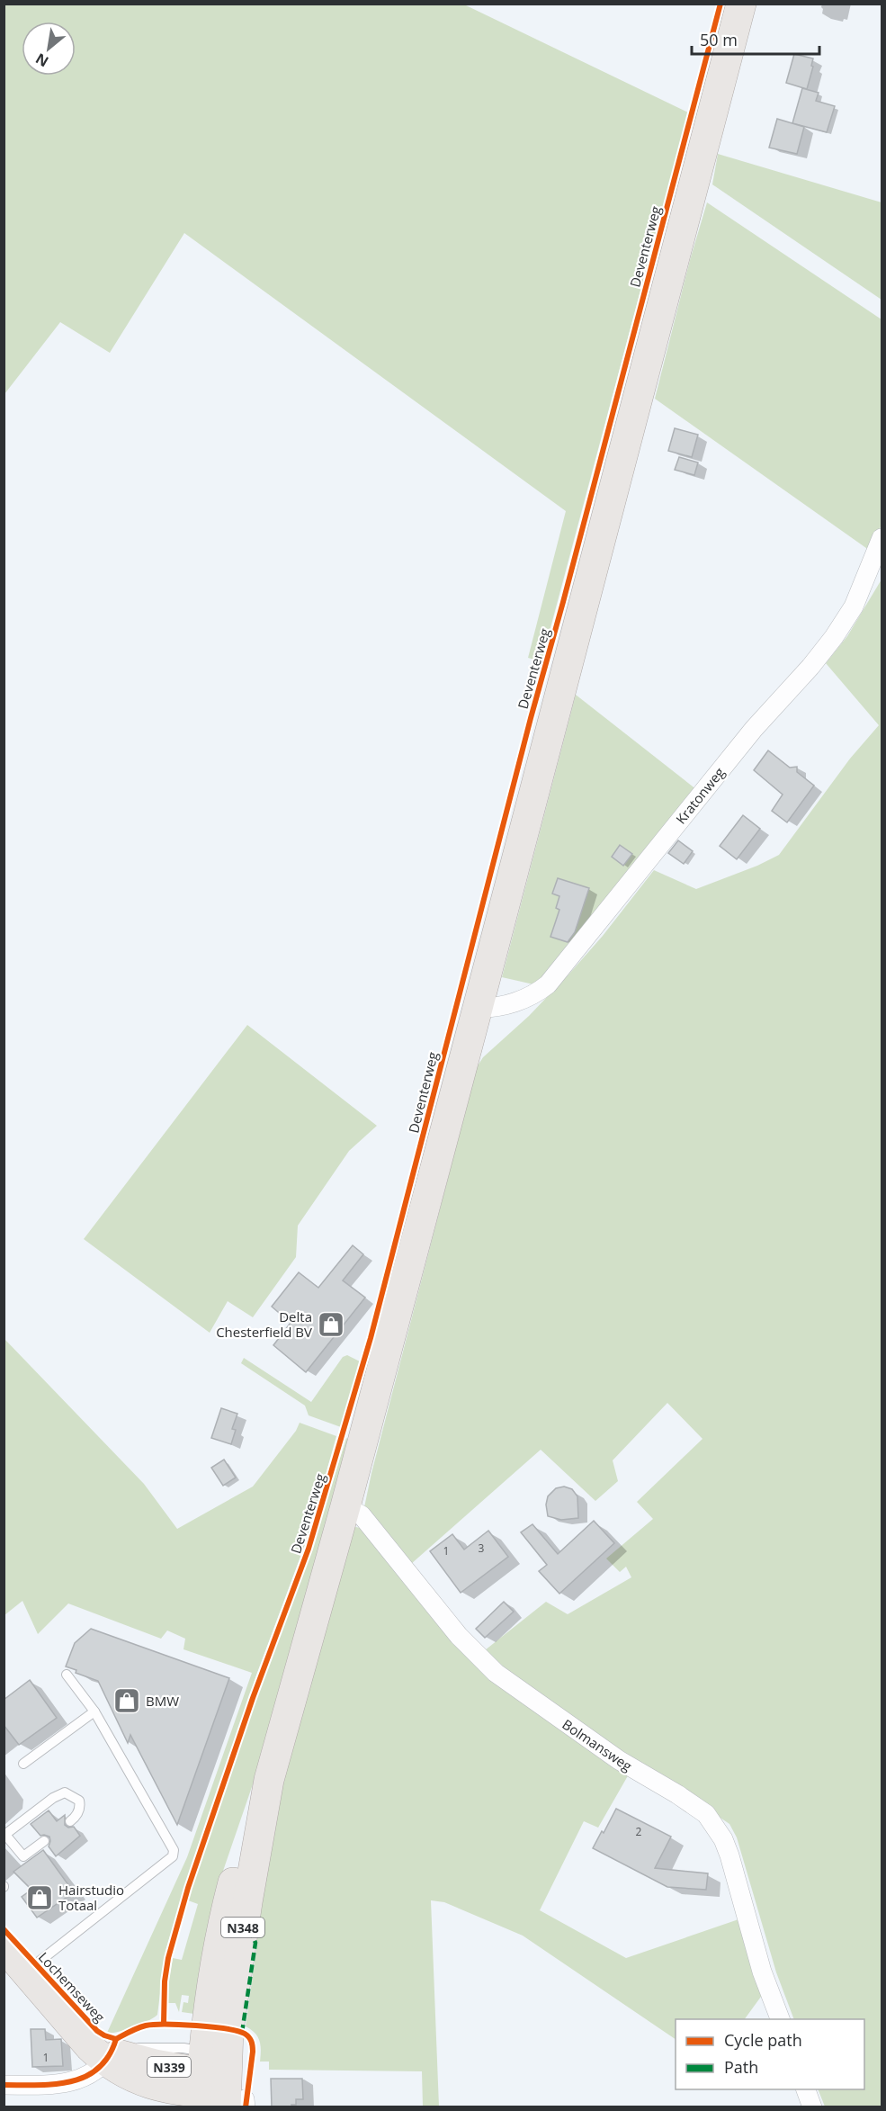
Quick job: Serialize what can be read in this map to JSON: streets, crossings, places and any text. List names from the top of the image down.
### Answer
{
  "streets": {
    "main road": ["N348", "Lochemseweg", "N339"],
    "street": ["Kratonweg", "Bolmansweg"],
    "cycle path": ["Deventerweg"]
  },
  "crossings": [
    ["Kratonweg", "N348"],
    ["Bolmansweg", "N348"],
    ["N348", "Lochemseweg"]
  ],
  "places": {
    "shop": ["Delta Chesterfield BV", "BMW", "Hairstudio Totaal"]
  },
  "house_numbers": [
    "3",
    "1",
    "2",
    "1"
  ],
  "legend": ["Cycle path", "Path"],
  "scale_bar": "50 m",
  "north": "bottom left"
}
